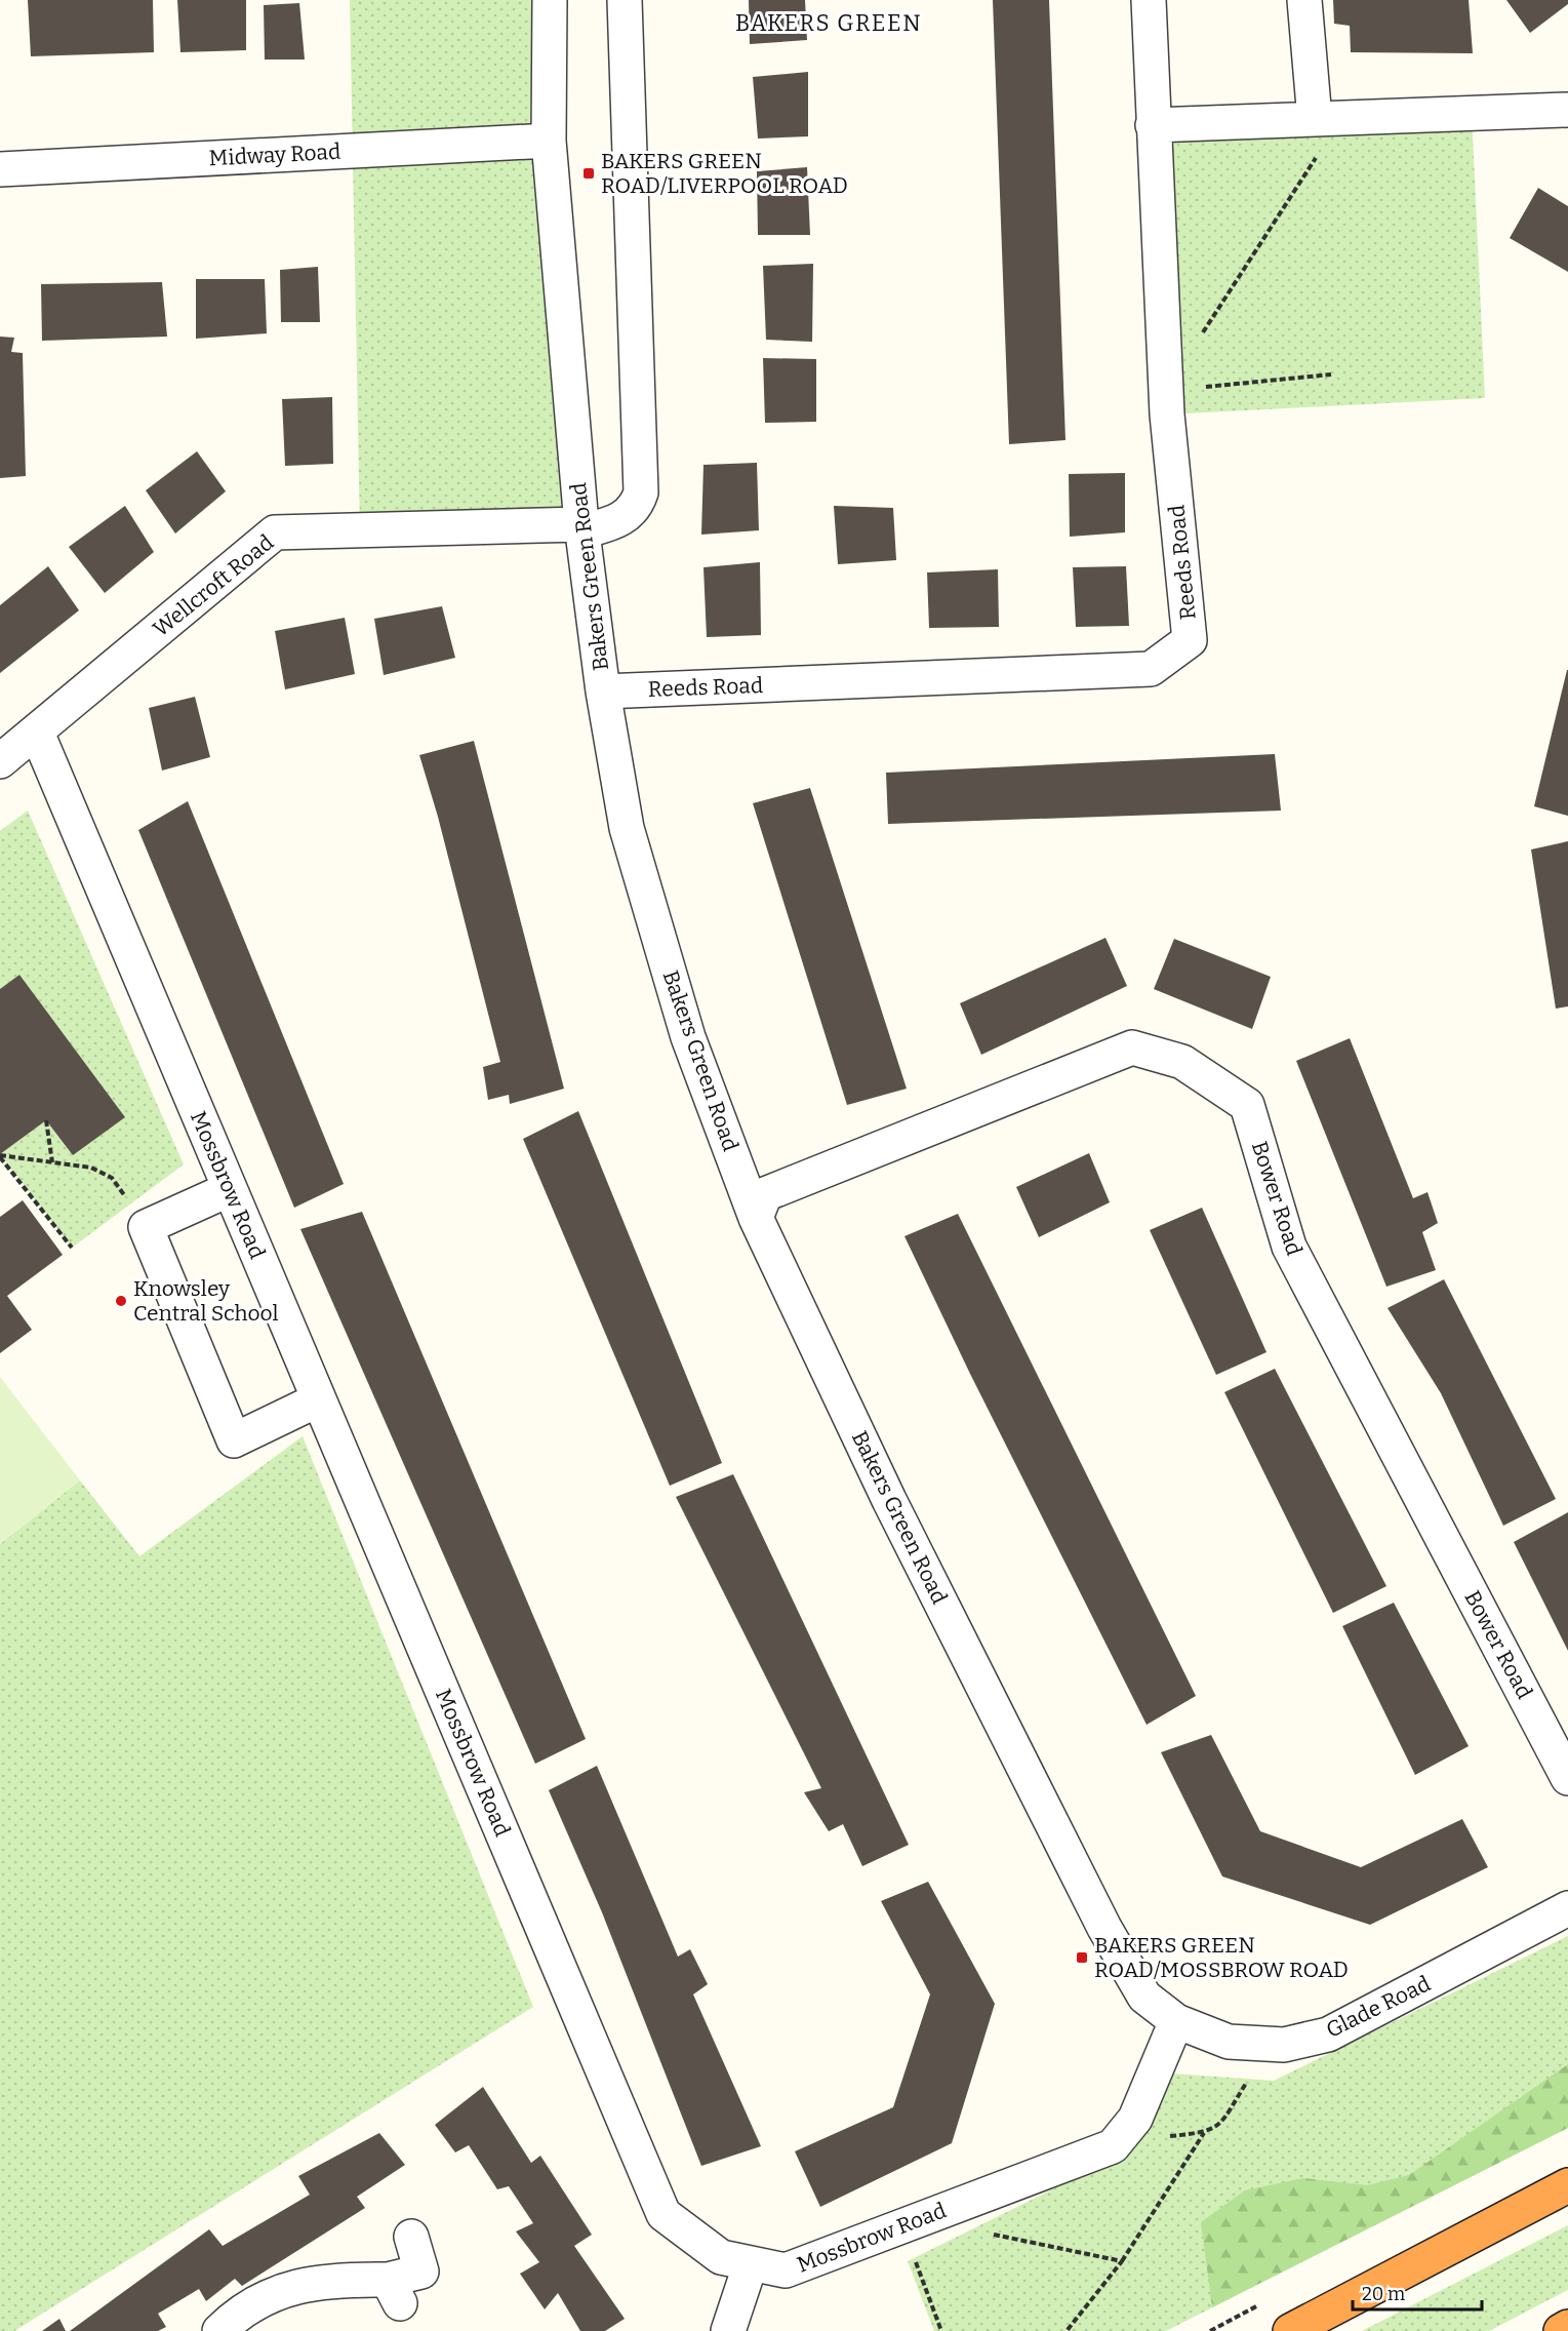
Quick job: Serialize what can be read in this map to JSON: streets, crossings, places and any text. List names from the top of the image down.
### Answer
{
  "streets": {
    "street": [
      "Midway Road",
      "Reeds Road",
      "Bakers Green Road",
      "Wellcroft Road",
      "Mossbrow Road",
      "Bower Road",
      "Glade Road"
    ]
  },
  "crossings": [
    ["Midway Road", "Bakers Green Road"],
    ["Reeds Road", "Bakers Green Road"],
    ["Bakers Green Road", "Wellcroft Road"],
    ["Bakers Green Road", "Mossbrow Road"],
    ["Bakers Green Road", "Bower Road"],
    ["Bakers Green Road", "Glade Road"],
    ["Wellcroft Road", "Mossbrow Road"],
    ["Mossbrow Road", "Glade Road"]
  ],
  "districts": ["BAKERS GREEN"],
  "places": {
    "transit": ["BAKERS GREEN ROAD/LIVERPOOL ROAD", "BAKERS GREEN ROAD/MOSSBROW ROAD"],
    "other": ["Knowsley Central School"]
  },
  "scale_bar": "20 m"
}
